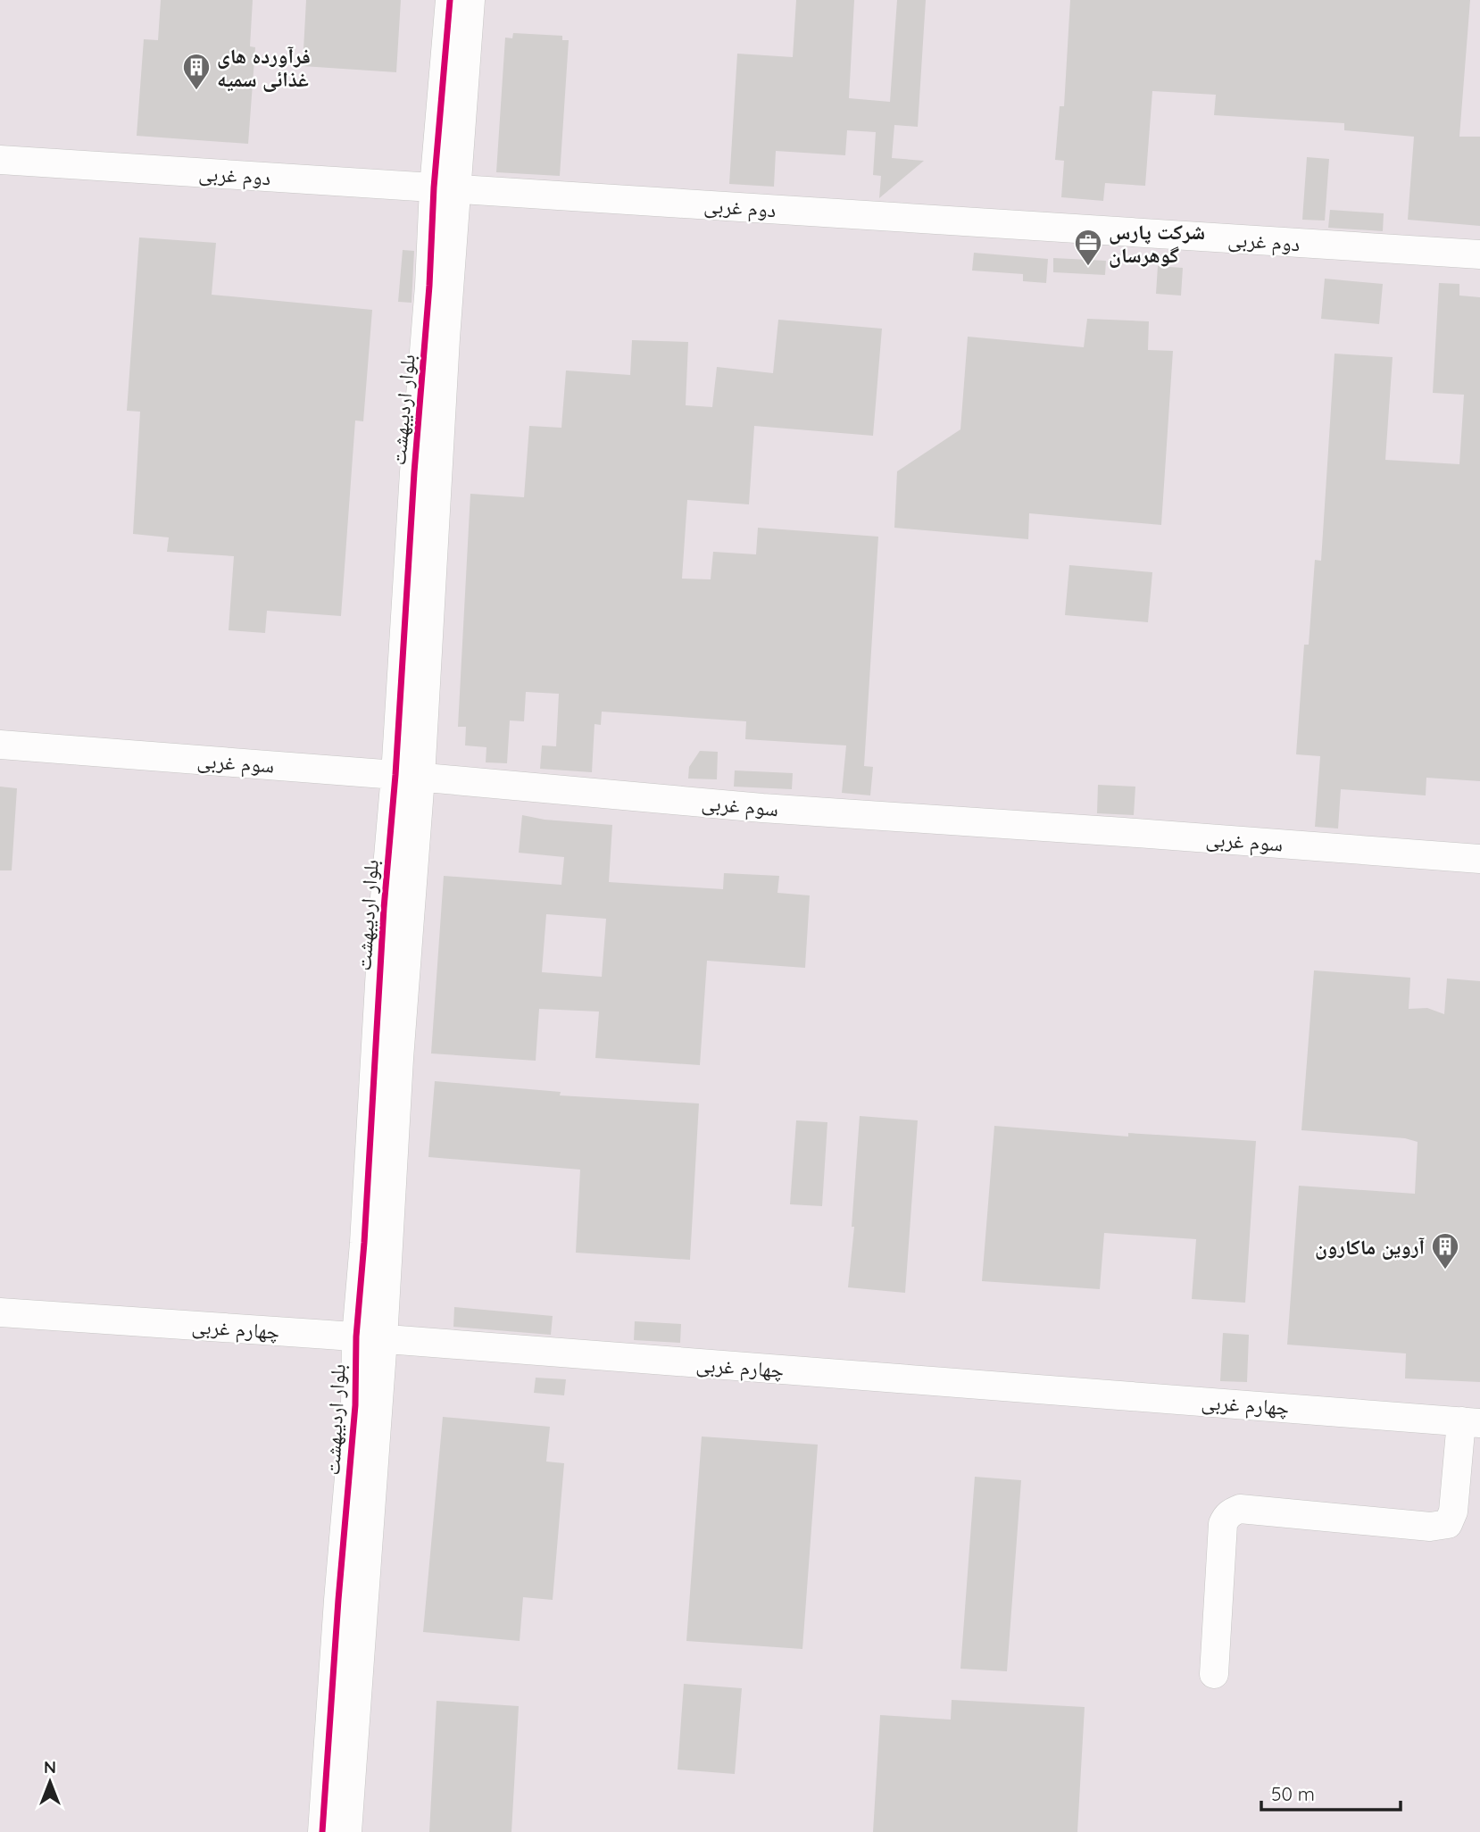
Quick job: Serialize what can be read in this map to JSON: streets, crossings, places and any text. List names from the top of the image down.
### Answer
{
  "streets": {
    "street": [
      "دوم غربی",
      "بلوار اردیبهشت",
      "سوم غربی",
      "چهارم غربی"
    ]
  },
  "crossings": [
    ["دوم غربی", "بلوار اردیبهشت"],
    ["بلوار اردیبهشت", "سوم غربی"],
    ["بلوار اردیبهشت", "چهارم غربی"]
  ],
  "places": {
    "building": ["فرآورده های غذائی سمیه", "آروین ماکارون"],
    "office": ["شرکت پارس گوهرسان"]
  },
  "scale_bar": "50 m",
  "north": "top"
}
